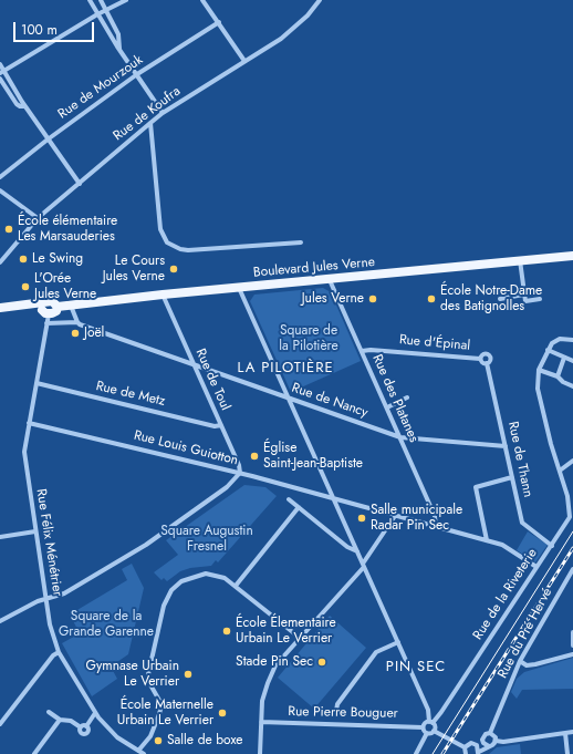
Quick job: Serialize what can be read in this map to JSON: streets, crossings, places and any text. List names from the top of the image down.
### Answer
{
  "streets": {
    "main road": ["Boulevard Jules Verne"],
    "street": [
      "Rue de Mourzouk",
      "Rue de Koufra",
      "Rue d'Épinal",
      "Rue de Toul",
      "Rue de Metz",
      "Rue des Platanes",
      "Rue de Nancy",
      "Rue Louis Guiotton",
      "Rue de Thann",
      "Rue Félix Ménétrier",
      "Rue de la Riveterie",
      "Rue du Pré Hervé",
      "Rue Pierre Bouguer"
    ]
  },
  "crossings": [
    ["Boulevard Jules Verne", "Rue de Toul"],
    ["Boulevard Jules Verne", "Rue des Platanes"],
    ["Boulevard Jules Verne", "Rue Félix Ménétrier"],
    ["Rue d'Épinal", "Rue des Platanes"],
    ["Rue d'Épinal", "Rue de Thann"],
    ["Rue de Toul", "Rue de Metz"],
    ["Rue de Toul", "Rue de Nancy"],
    ["Rue de Toul", "Rue Louis Guiotton"],
    ["Rue de Metz", "Rue Félix Ménétrier"],
    ["Rue des Platanes", "Rue de Nancy"],
    ["Rue des Platanes", "Rue Louis Guiotton"],
    ["Rue de Nancy", "Rue de Thann"],
    ["Rue de Nancy", "Rue Félix Ménétrier"],
    ["Rue Louis Guiotton", "Rue Félix Ménétrier"],
    ["Rue Louis Guiotton", "Rue de la Riveterie"],
    ["Rue de Thann", "Rue de la Riveterie"],
    ["Rue de la Riveterie", "Rue Pierre Bouguer"]
  ],
  "districts": ["LA PILOTIÈRE", "PIN SEC"],
  "parks": ["Square de la Pilotière", "Square Augustin Fresnel", "Square de la Grande Garenne"],
  "places": [
    "École élémentaire Les Marsauderies",
    "Le Swing",
    "Le Cours Jules Verne",
    "L'Orée Jules Verne",
    "Jules Verne",
    "École Notre-Dame des Batignolles",
    "Joël",
    "Église Saint-Jean-Baptiste",
    "Salle municipale Radar Pin Sec",
    "École Élementaire Urbain Le Verrier",
    "Stade Pin Sec",
    "Gymnase Urbain Le Verrier",
    "École Maternelle Urbain Le Verrier",
    "Salle de boxe"
  ],
  "scale_bar": "100 m"
}
